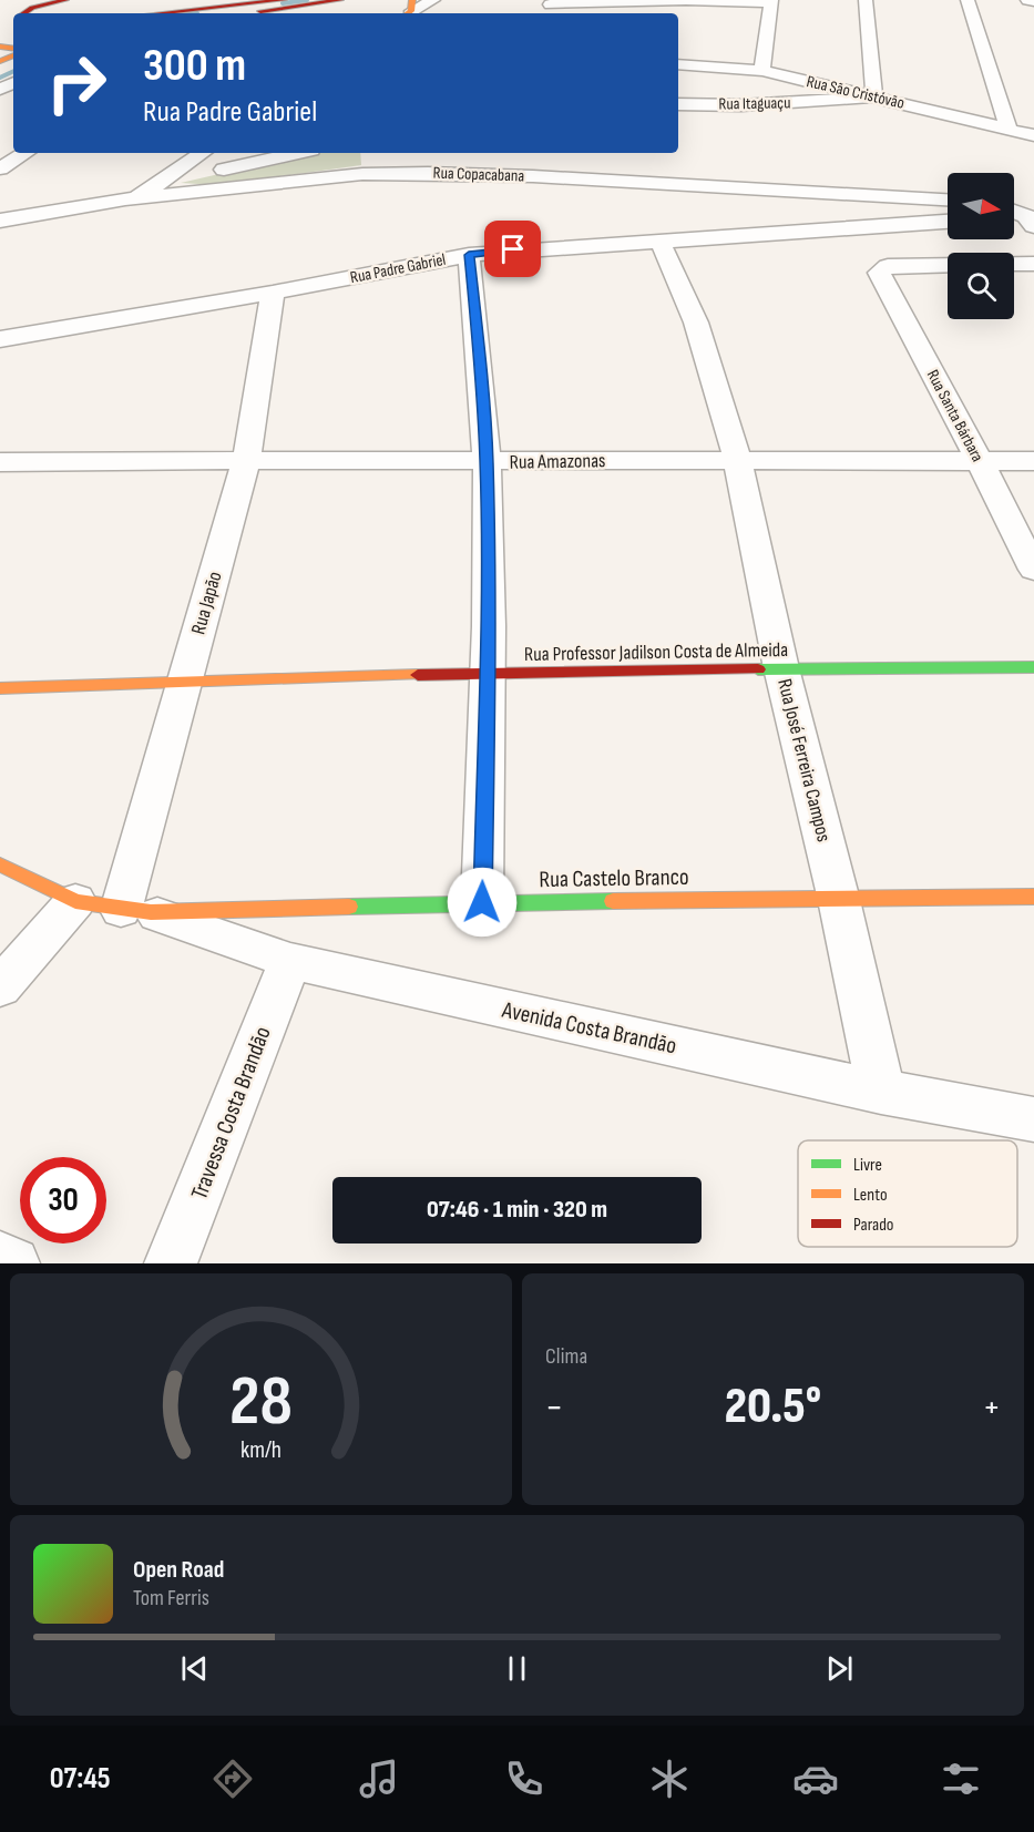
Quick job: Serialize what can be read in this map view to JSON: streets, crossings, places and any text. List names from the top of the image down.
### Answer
{
  "streets": {
    "street": [
      "Rua São Cristóvão",
      "Rua Itaguaçu",
      "Rua Copacabana",
      "Rua Padre Gabriel",
      "Rua Santa Bárbara",
      "Rua Amazonas",
      "Rua Japão",
      "Rua Professor Jadilson Costa de Almeida",
      "Rua José Ferreira Campos",
      "Rua Castelo Branco",
      "Avenida Costa Brandão",
      "Travessa Costa Brandão"
    ]
  },
  "crossings": [
    ["Rua São Cristóvão", "Rua Itaguaçu"],
    ["Rua Padre Gabriel", "Rua Japão"],
    ["Rua Padre Gabriel", "Rua José Ferreira Campos"],
    ["Rua Santa Bárbara", "Rua Amazonas"],
    ["Rua Amazonas", "Rua Japão"],
    ["Rua Amazonas", "Rua José Ferreira Campos"],
    ["Rua Japão", "Rua Professor Jadilson Costa de Almeida"],
    ["Rua Japão", "Rua Castelo Branco"],
    ["Rua Japão", "Avenida Costa Brandão"],
    ["Rua Professor Jadilson Costa de Almeida", "Rua José Ferreira Campos"],
    ["Rua José Ferreira Campos", "Rua Castelo Branco"],
    ["Rua José Ferreira Campos", "Avenida Costa Brandão"],
    ["Rua Castelo Branco", "Avenida Costa Brandão"],
    ["Avenida Costa Brandão", "Travessa Costa Brandão"]
  ],
  "legend": ["Livre", "Lento", "Parado"],
  "north": "right",
  "page": {
    "turn": ["300 m", "Rua Padre Gabriel"],
    "limit": "30",
    "trip": "07:46 · 1 min · 320 m",
    "tile": "Clima",
    "heat": ["−", "20.5°", "+"],
    "song": ["Open Road", "Tom Ferris"],
    "tabs": "07:45",
    "gauge": ["28", "km/h"]
  }
}
